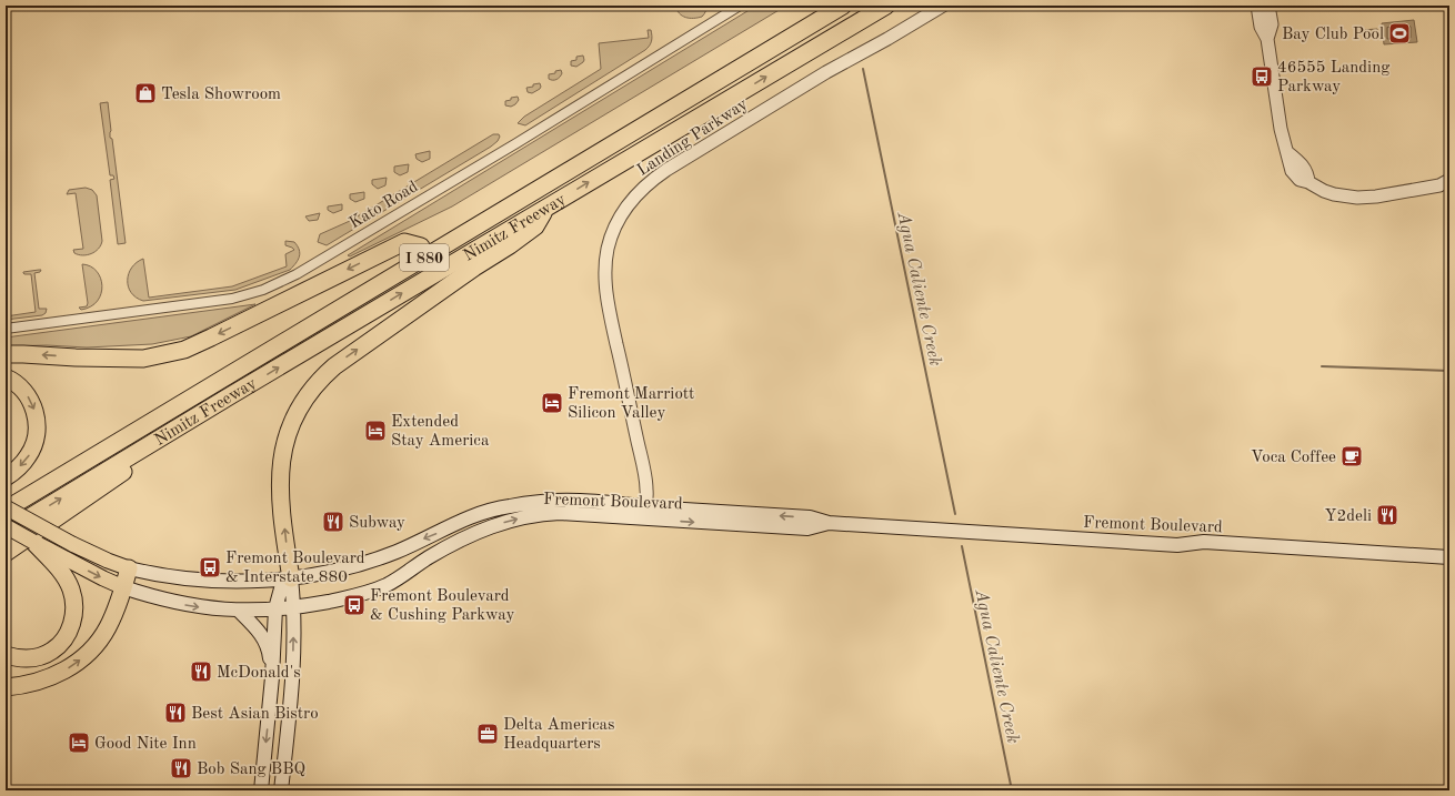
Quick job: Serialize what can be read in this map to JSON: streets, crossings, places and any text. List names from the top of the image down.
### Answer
{
  "streets": {
    "highway": ["Nimitz Freeway", "I 880"],
    "main road": ["Fremont Boulevard"],
    "street": ["Landing Parkway", "Kato Road"]
  },
  "crossings": [
    ["Landing Parkway", "Fremont Boulevard"],
    ["I 880", "Fremont Boulevard"]
  ],
  "water": ["Agua Caliente Creek"],
  "places": {
    "sports": ["Bay Club Pool"],
    "bus stop": ["46555 Landing Parkway", "Fremont Boulevard & Interstate 880", "Fremont Boulevard & Cushing Parkway"],
    "shop": ["Tesla Showroom"],
    "hotel": ["Fremont Marriott Silicon Valley", "Extended Stay America", "Good Nite Inn"],
    "cafe": ["Voca Coffee"],
    "restaurant": [
      "Y2deli",
      "Subway",
      "McDonald's",
      "Best Asian Bistro",
      "Bob Sang BBQ"
    ],
    "office": ["Delta Americas Headquarters"]
  }
}
